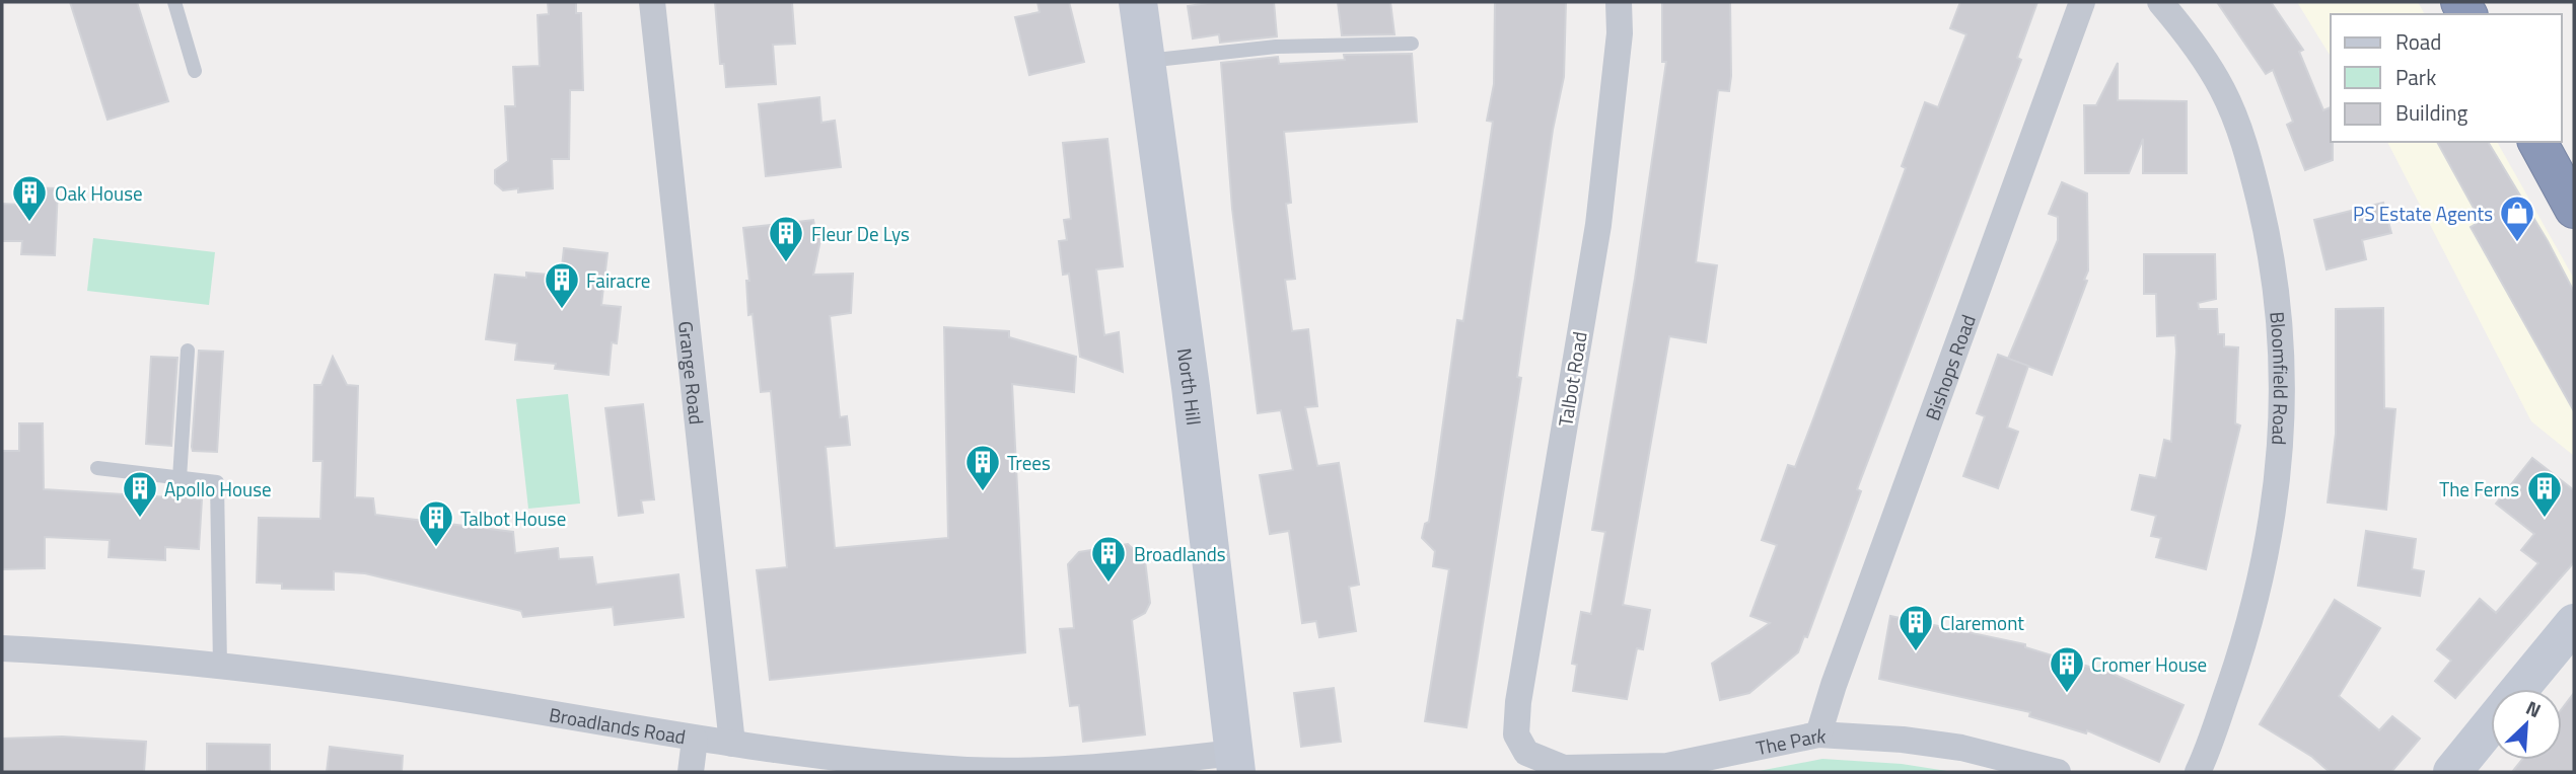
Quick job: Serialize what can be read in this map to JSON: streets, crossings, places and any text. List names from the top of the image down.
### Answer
{
  "streets": {
    "main road": ["North Hill"],
    "street": [
      "Bishops Road",
      "Grange Road",
      "Talbot Road",
      "Bloomfield Road",
      "Broadlands Road",
      "The Park"
    ]
  },
  "crossings": [
    ["Bishops Road", "The Park"],
    ["Grange Road", "Broadlands Road"],
    ["Talbot Road", "The Park"],
    ["North Hill", "Broadlands Road"]
  ],
  "places": {
    "building": [
      "Oak House",
      "Fleur De Lys",
      "Fairacre",
      "Trees",
      "Apollo House",
      "The Ferns",
      "Talbot House",
      "Broadlands",
      "Claremont",
      "Cromer House"
    ],
    "shop": ["PS Estate Agents"]
  },
  "legend": ["Road", "Park", "Building"],
  "north": "top right"
}
